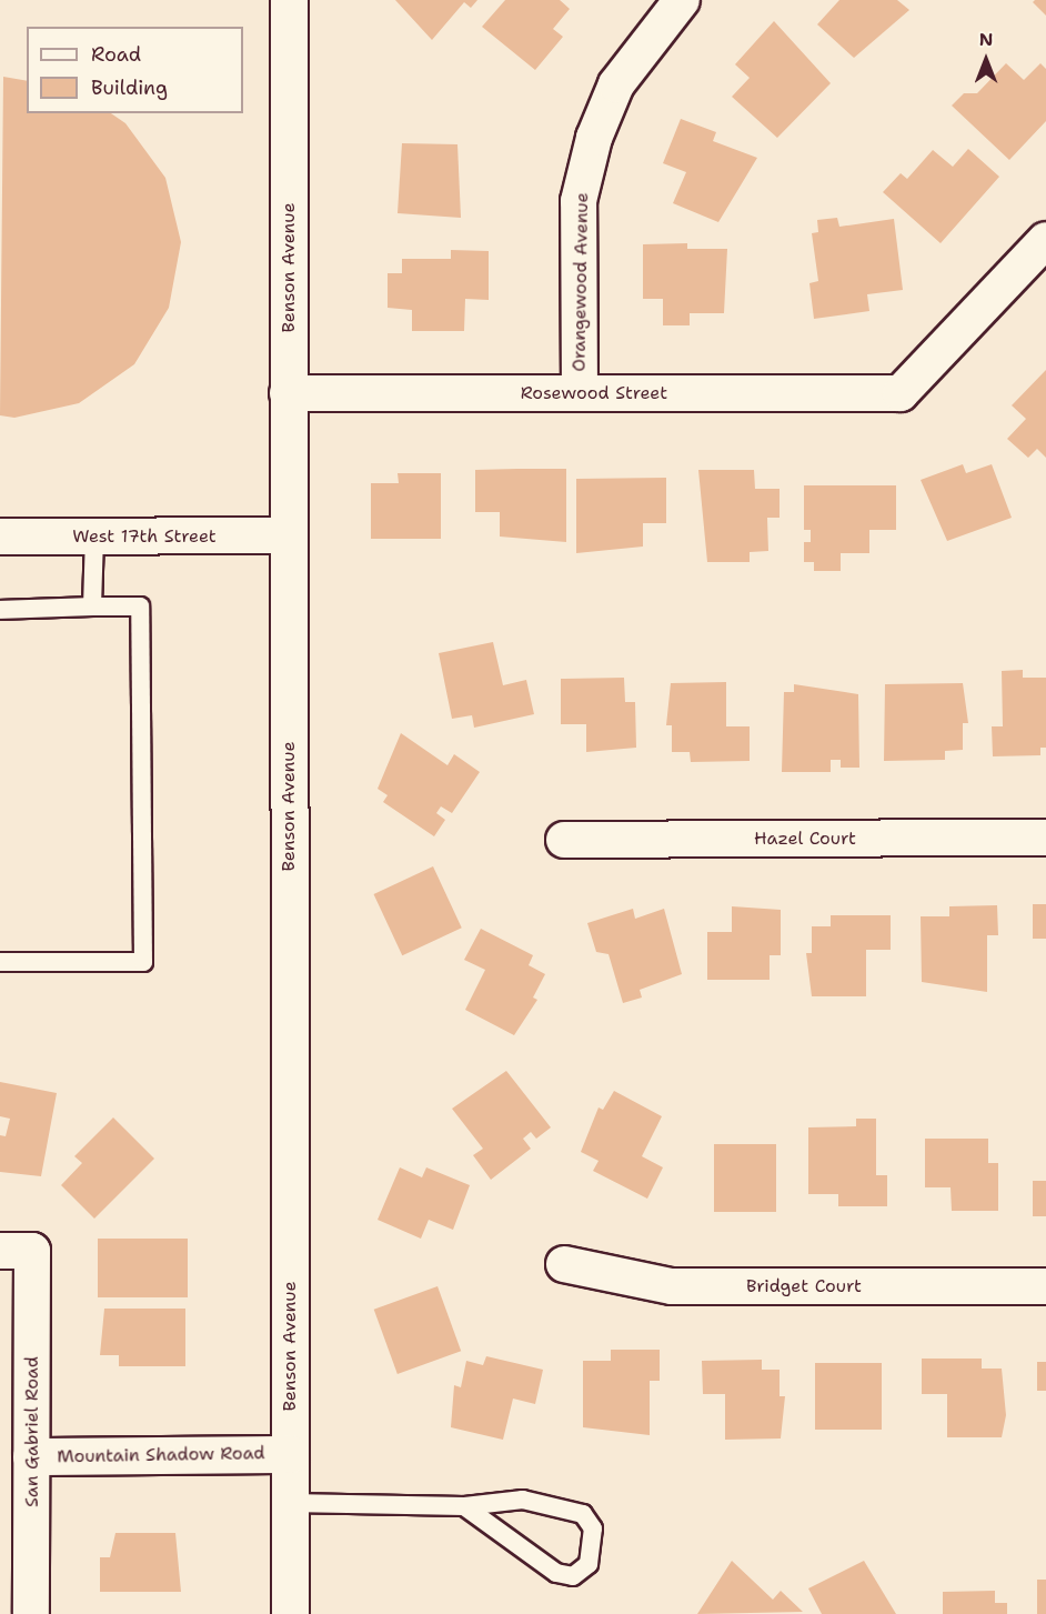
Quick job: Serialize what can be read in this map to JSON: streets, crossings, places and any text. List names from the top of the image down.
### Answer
{
  "streets": {
    "main road": ["Benson Avenue", "Mountain Shadow Road"],
    "street": [
      "Orangewood Avenue",
      "Rosewood Street",
      "West 17th Street",
      "Hazel Court",
      "Bridget Court",
      "San Gabriel Road"
    ]
  },
  "crossings": [
    ["Benson Avenue", "Rosewood Street"],
    ["Benson Avenue", "West 17th Street"],
    ["Benson Avenue", "Mountain Shadow Road"],
    ["Orangewood Avenue", "Rosewood Street"],
    ["San Gabriel Road", "Mountain Shadow Road"]
  ],
  "legend": ["Road", "Building"],
  "north": "top"
}
